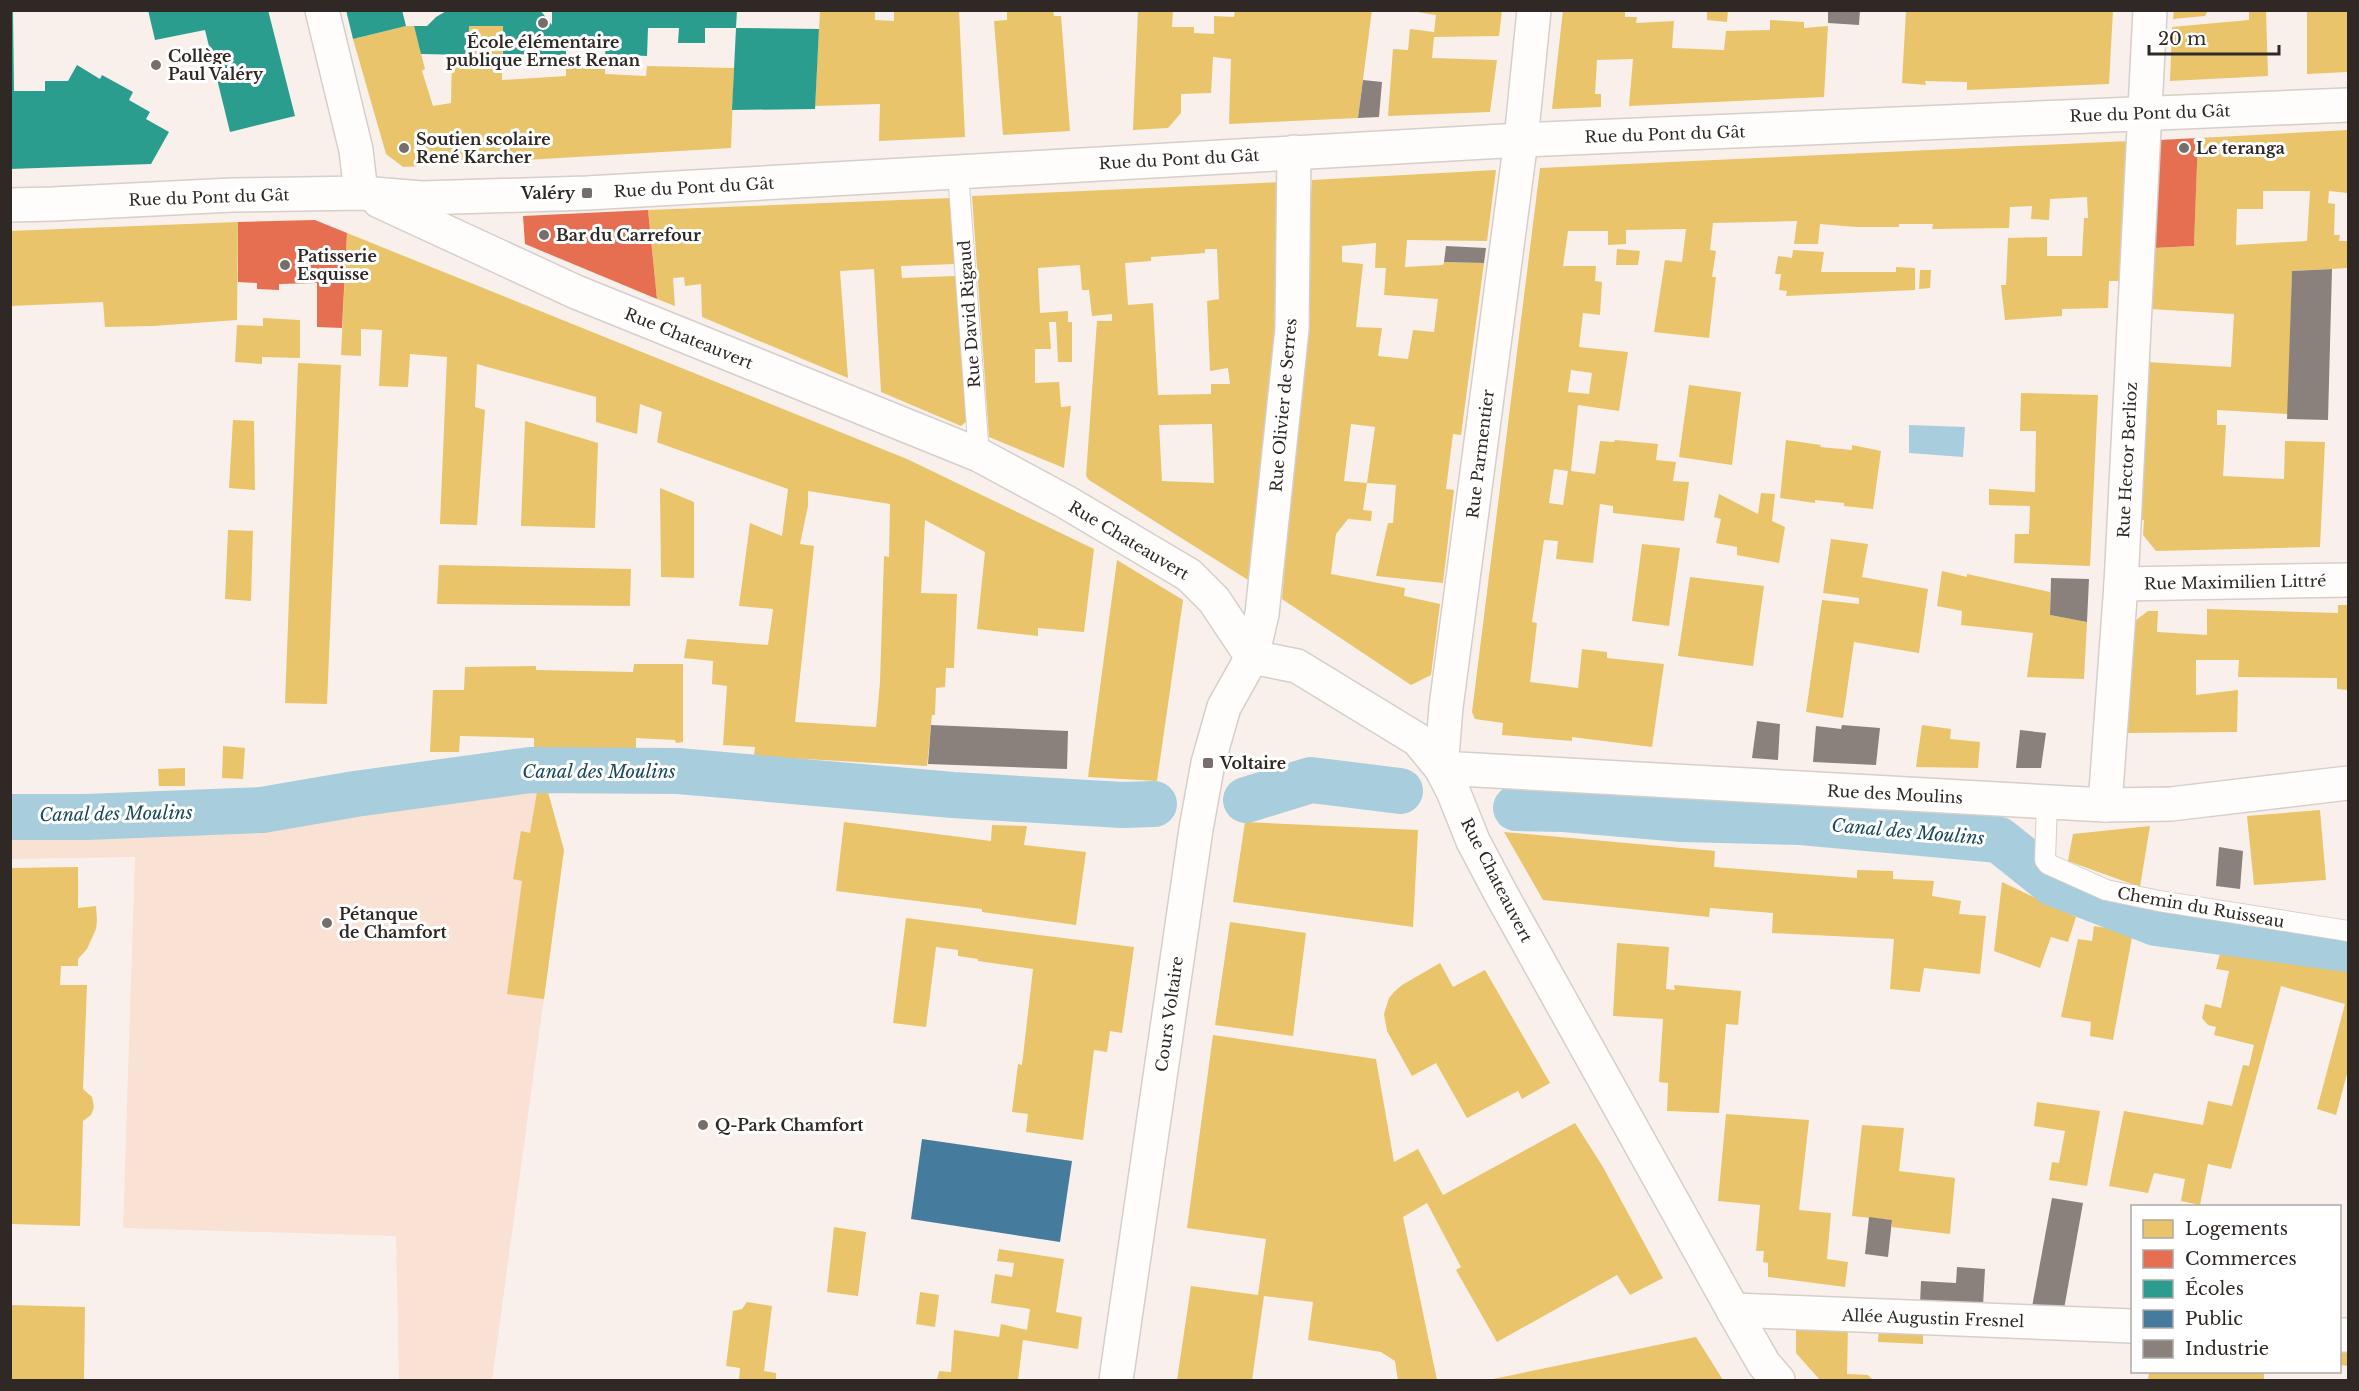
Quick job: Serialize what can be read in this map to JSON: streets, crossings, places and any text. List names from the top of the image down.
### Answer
{
  "streets": {
    "street": [
      "Rue du Pont du Gât",
      "Rue Chateauvert",
      "Rue Olivier de Serres",
      "Rue Parmentier",
      "Rue Hector Berlioz",
      "Rue Maximilien Littré",
      "Rue des Moulins",
      "Cours Voltaire",
      "Allée Augustin Fresnel"
    ],
    "lane": ["Rue David Rigaud", "Chemin du Ruisseau"]
  },
  "crossings": [
    ["Rue du Pont du Gât", "Rue David Rigaud"],
    ["Rue du Pont du Gât", "Rue Chateauvert"],
    ["Rue du Pont du Gât", "Rue Olivier de Serres"],
    ["Rue du Pont du Gât", "Rue Parmentier"],
    ["Rue du Pont du Gât", "Rue Hector Berlioz"],
    ["Rue David Rigaud", "Rue Chateauvert"],
    ["Rue Chateauvert", "Rue Olivier de Serres"],
    ["Rue Chateauvert", "Rue Parmentier"],
    ["Rue Chateauvert", "Rue des Moulins"],
    ["Rue Chateauvert", "Cours Voltaire"],
    ["Rue Chateauvert", "Allée Augustin Fresnel"],
    ["Rue Olivier de Serres", "Cours Voltaire"],
    ["Rue Parmentier", "Rue des Moulins"],
    ["Rue Hector Berlioz", "Rue Maximilien Littré"],
    ["Rue Hector Berlioz", "Rue des Moulins"],
    ["Rue des Moulins", "Chemin du Ruisseau"]
  ],
  "water": ["Canal des Moulins"],
  "places": {
    "other": [
      "École élémentaire publique Ernest Renan",
      "Collège Paul Valéry",
      "Soutien scolaire René Karcher",
      "Le teranga",
      "Bar du Carrefour",
      "Patisserie Esquisse",
      "Pétanque de Chamfort",
      "Q-Park Chamfort"
    ],
    "transit": ["Valéry", "Voltaire"]
  },
  "legend": [
    "Logements",
    "Commerces",
    "Écoles",
    "Public",
    "Industrie"
  ],
  "scale_bar": "20 m"
}
